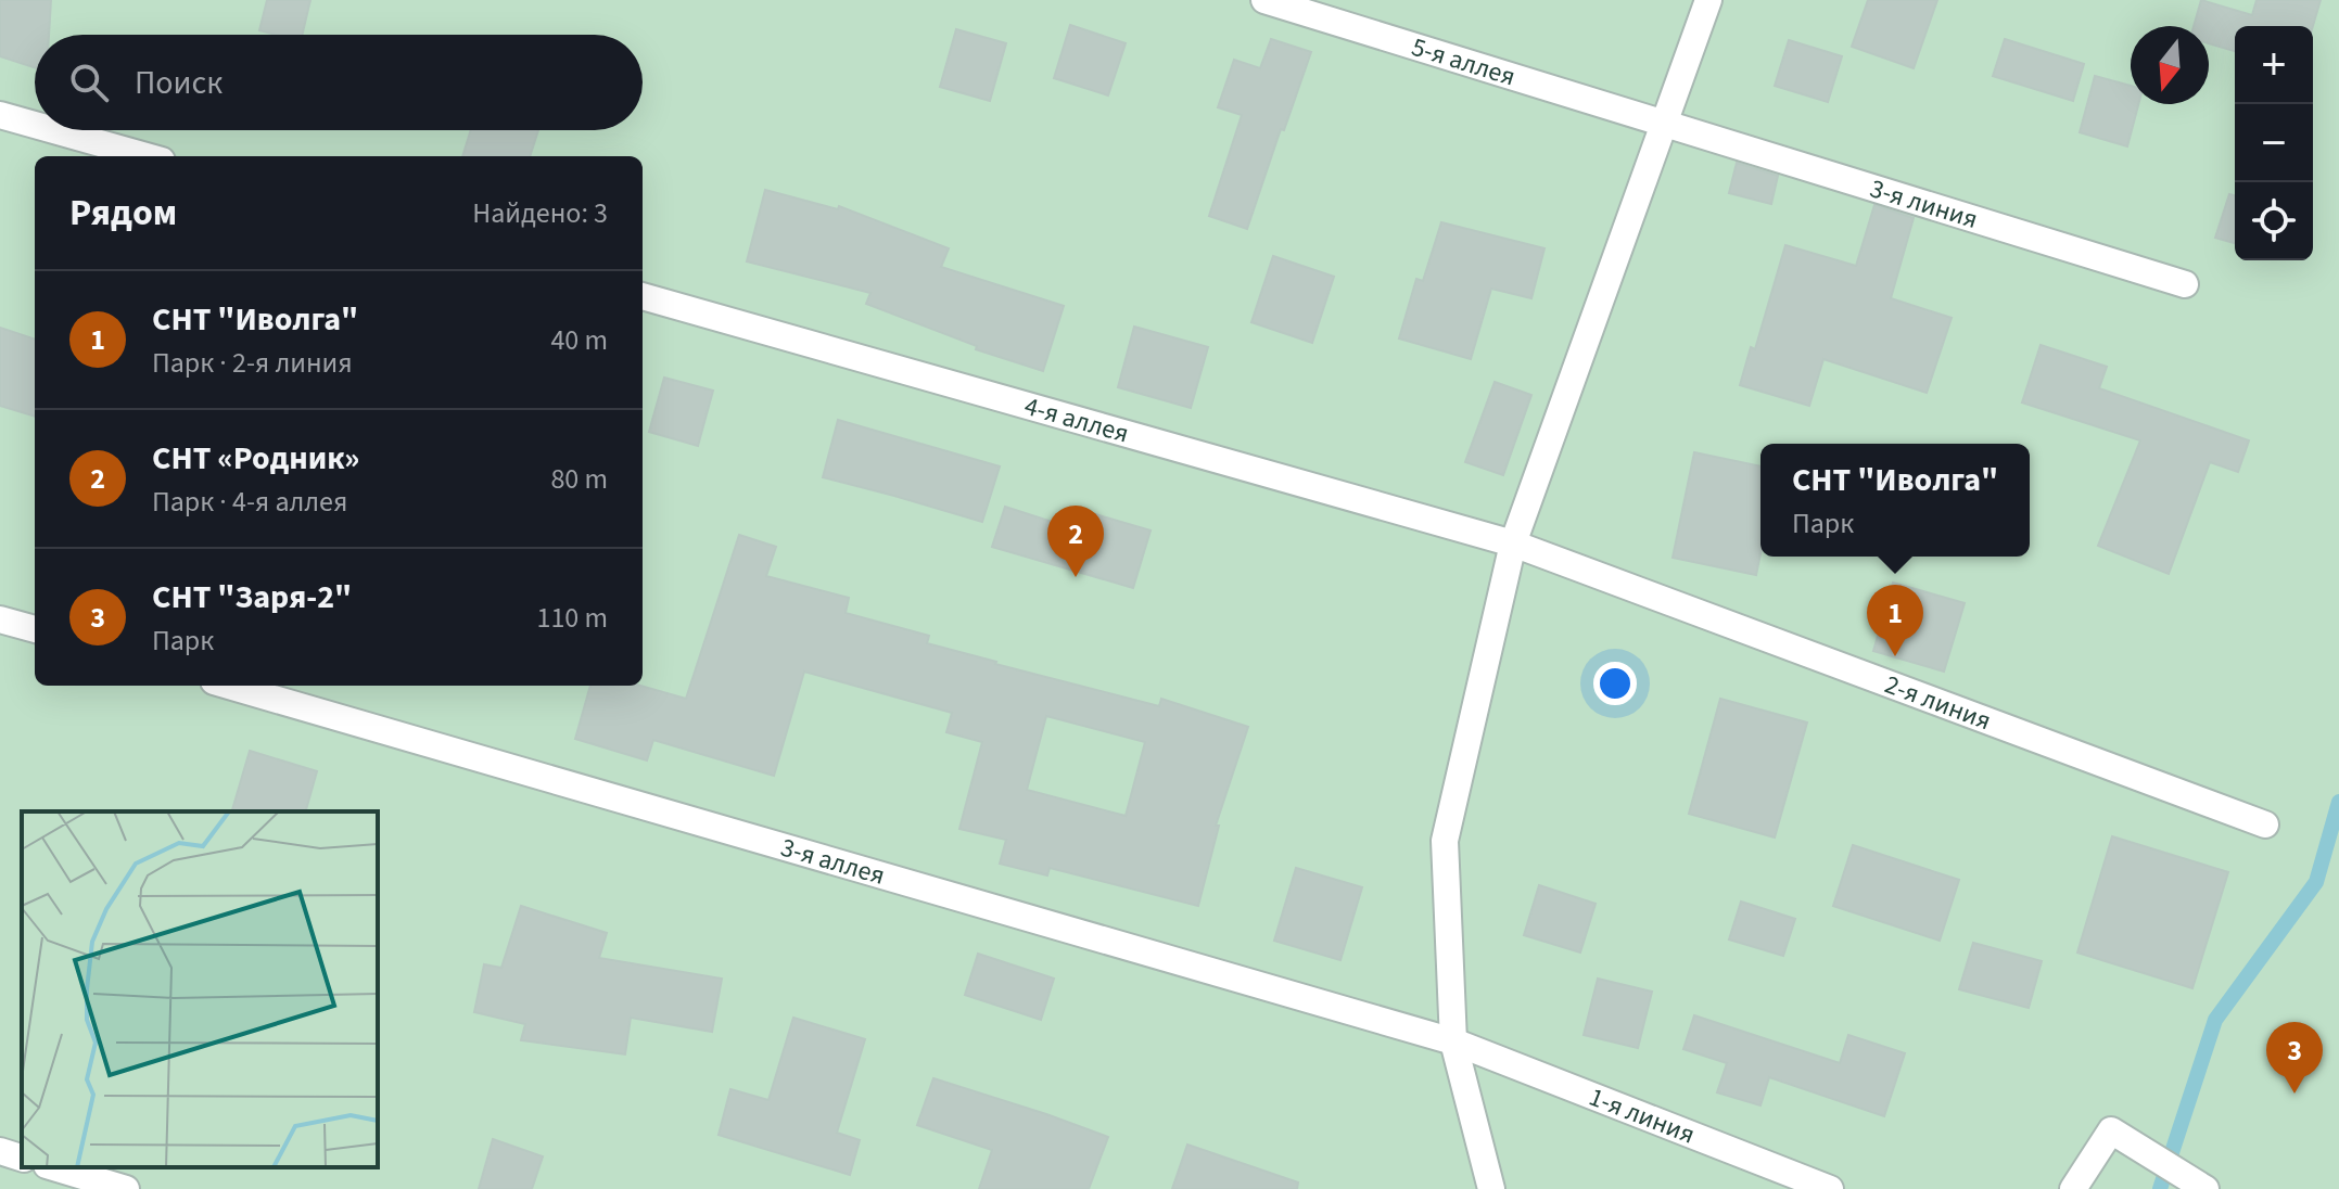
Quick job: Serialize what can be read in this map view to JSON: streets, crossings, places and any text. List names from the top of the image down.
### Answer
{
  "streets": {
    "street": [
      "5-я аллея",
      "3-я линия",
      "4-я аллея",
      "2-я линия",
      "3-я аллея",
      "1-я линия"
    ]
  },
  "crossings": [
    ["5-я аллея", "3-я линия"],
    ["4-я аллея", "2-я линия"],
    ["3-я аллея", "1-я линия"]
  ],
  "north": "bottom",
  "page": {
    "map_buttons": ["+", "−"],
    "search": "Поиск",
    "heading": ["Рядом", "Найдено: 3"],
    "list": [
      {
        "mark": "1",
        "name": "СНТ \"Иволга\"",
        "note": "Парк · 2-я линия",
        "value": "40 m"
      },
      {
        "mark": "2",
        "name": "СНТ «Родник»",
        "note": "Парк · 4-я аллея",
        "value": "80 m"
      },
      {
        "mark": "3",
        "name": "СНТ \"Заря-2\"",
        "note": "Парк",
        "value": "110 m"
      }
    ],
    "popup": ["СНТ \"Иволга\"", "Парк"],
    "pins": ["2", "1", "3"]
  }
}
